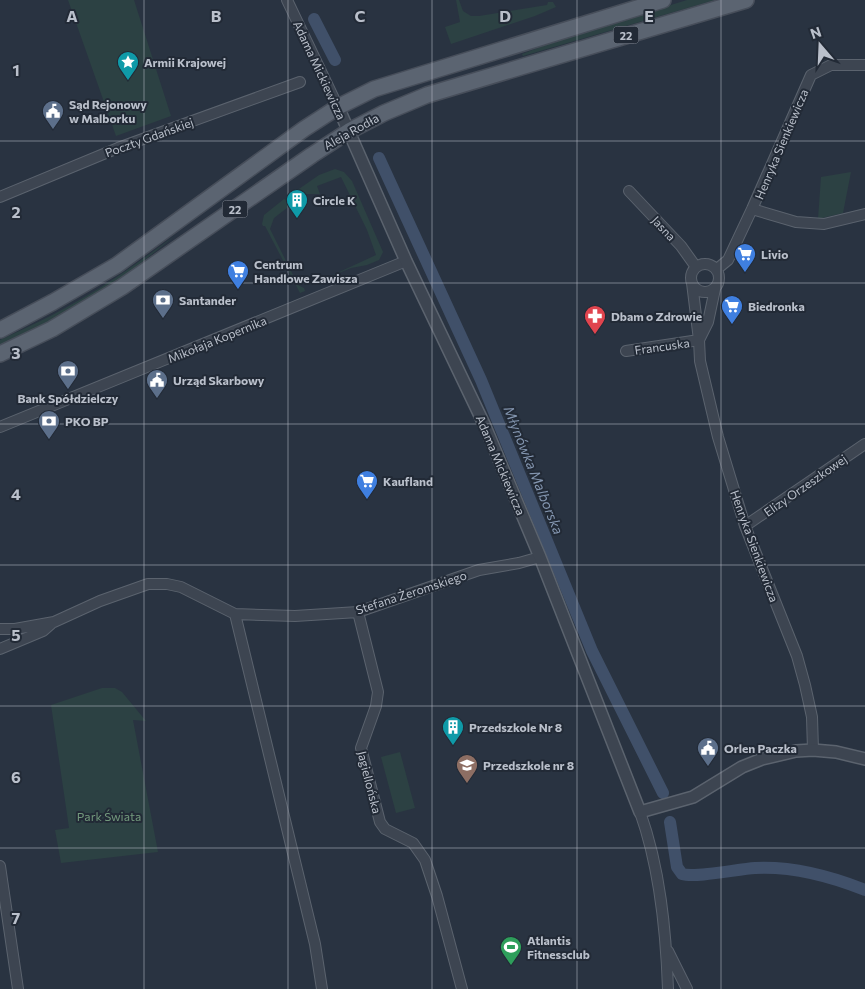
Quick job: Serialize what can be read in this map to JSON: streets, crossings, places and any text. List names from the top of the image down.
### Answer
{
  "streets": {
    "main road": ["22", "Aleja Rodła"],
    "street": [
      "Adama Mickiewicza",
      "Poczty Gdańskiej",
      "Henryka Sienkiewicza",
      "Jasna",
      "Mikołaja Kopernika",
      "Francuska",
      "Elizy Orzeszkowej",
      "Stefana Żeromskiego",
      "Jagiellońska"
    ]
  },
  "crossings": [
    ["Adama Mickiewicza", "Aleja Rodła"],
    ["Adama Mickiewicza", "Mikołaja Kopernika"],
    ["Adama Mickiewicza", "Stefana Żeromskiego"],
    ["Henryka Sienkiewicza", "Jasna"],
    ["Henryka Sienkiewicza", "Francuska"],
    ["Henryka Sienkiewicza", "Elizy Orzeszkowej"],
    ["Stefana Żeromskiego", "Jagiellońska"]
  ],
  "water": ["Młynówka Malborska"],
  "parks": ["Park Świata"],
  "places": {
    "place": ["Armii Krajowej"],
    "public building": ["Sąd Rejonowy w Malborku", "Urząd Skarbowy", "Orlen Paczka"],
    "building": ["Circle K", "Przedszkole Nr 8"],
    "supermarket": [
      "Livio",
      "Centrum Handlowe Zawisza",
      "Biedronka",
      "Kaufland"
    ],
    "bank": ["Santander", "Bank Spółdzielczy", "PKO BP"],
    "pharmacy": ["Dbam o Zdrowie"],
    "school or university": ["Przedszkole nr 8"],
    "sports": ["Atlantis Fitnessclub"]
  },
  "north": "top",
  "grid": {
    "columns": [
      "A",
      "B",
      "C",
      "D",
      "E"
    ],
    "rows": [
      "1",
      "2",
      "3",
      "4",
      "5",
      "6",
      "7"
    ]
  }
}
